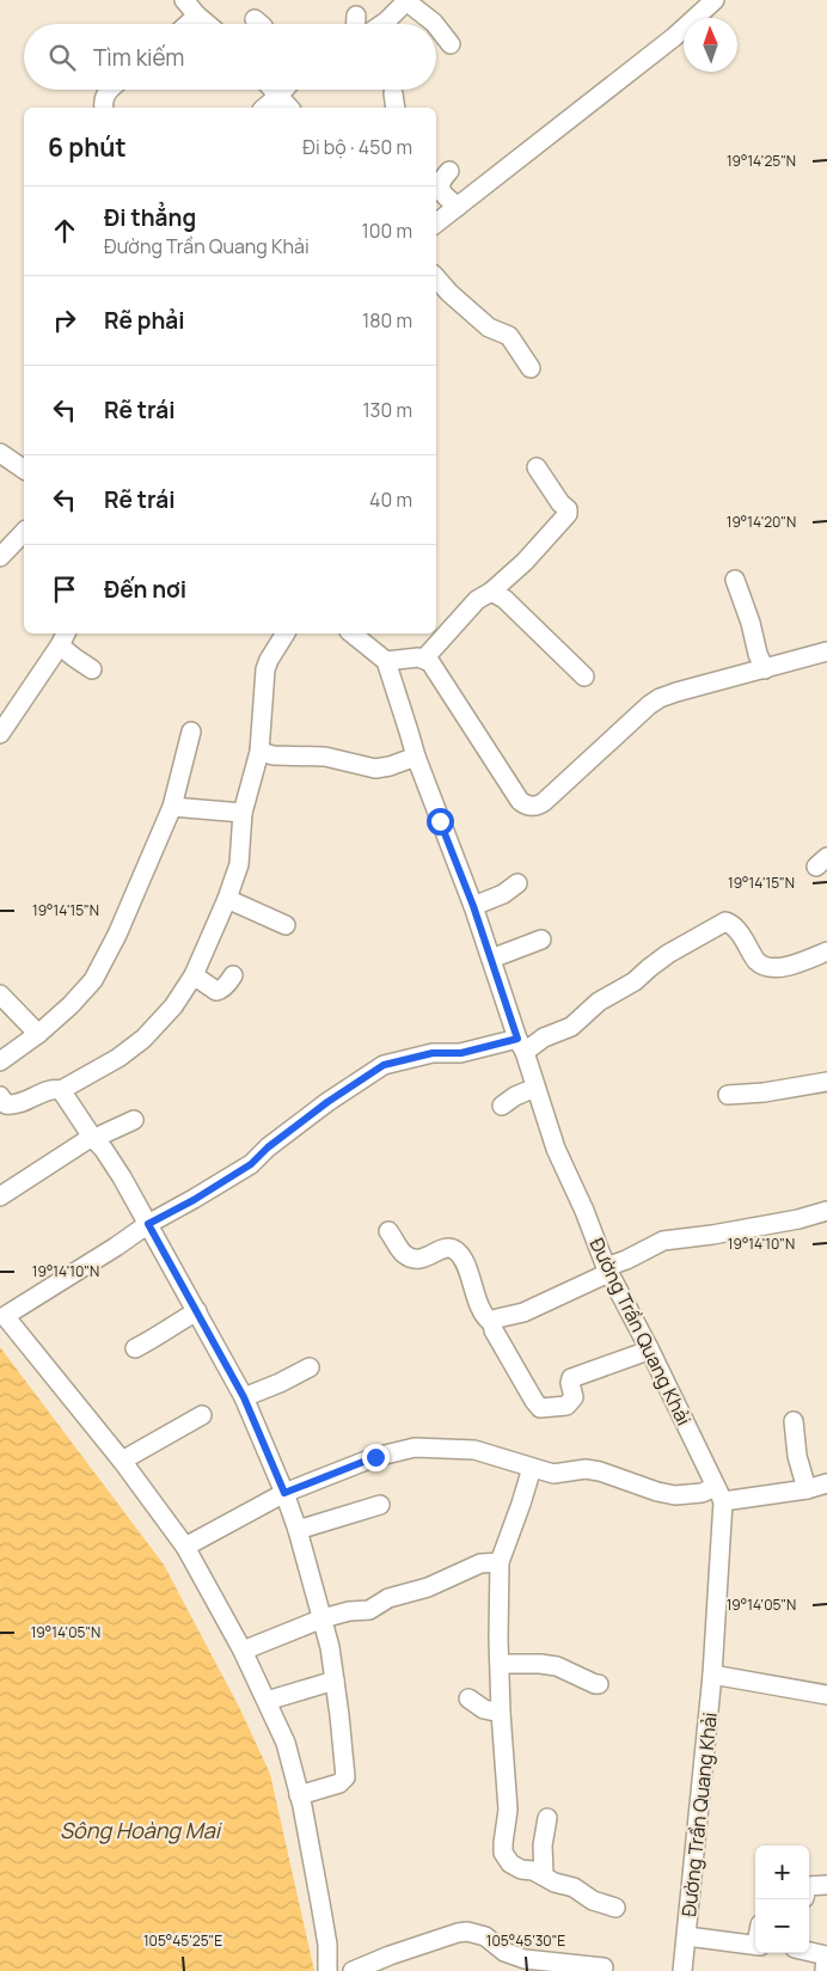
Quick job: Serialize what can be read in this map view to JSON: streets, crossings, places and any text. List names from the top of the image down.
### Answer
{
  "streets": {
    "street": ["Đường Trần Quang Khải"]
  },
  "water": ["Sông Hoàng Mai"],
  "north": "top",
  "page": {
    "search": "Tìm kiếm",
    "heading": ["6 phút", "Đi bộ · 450 m"],
    "list": [
      ["Đi thẳng", "Đường Trần Quang Khải", "100 m"],
      ["Rẽ phải", "180 m"],
      ["Rẽ trái", "130 m"],
      ["Rẽ trái", "40 m"],
      "Đến nơi"
    ],
    "map_buttons": ["+", "−"]
  },
  "coordinates": [
    "19°14'25\"N",
    "19°14'20\"N",
    "19°14'15\"N",
    "19°14'10\"N",
    "19°14'05\"N",
    "105°45'25\"E",
    "105°45'30\"E"
  ]
}
